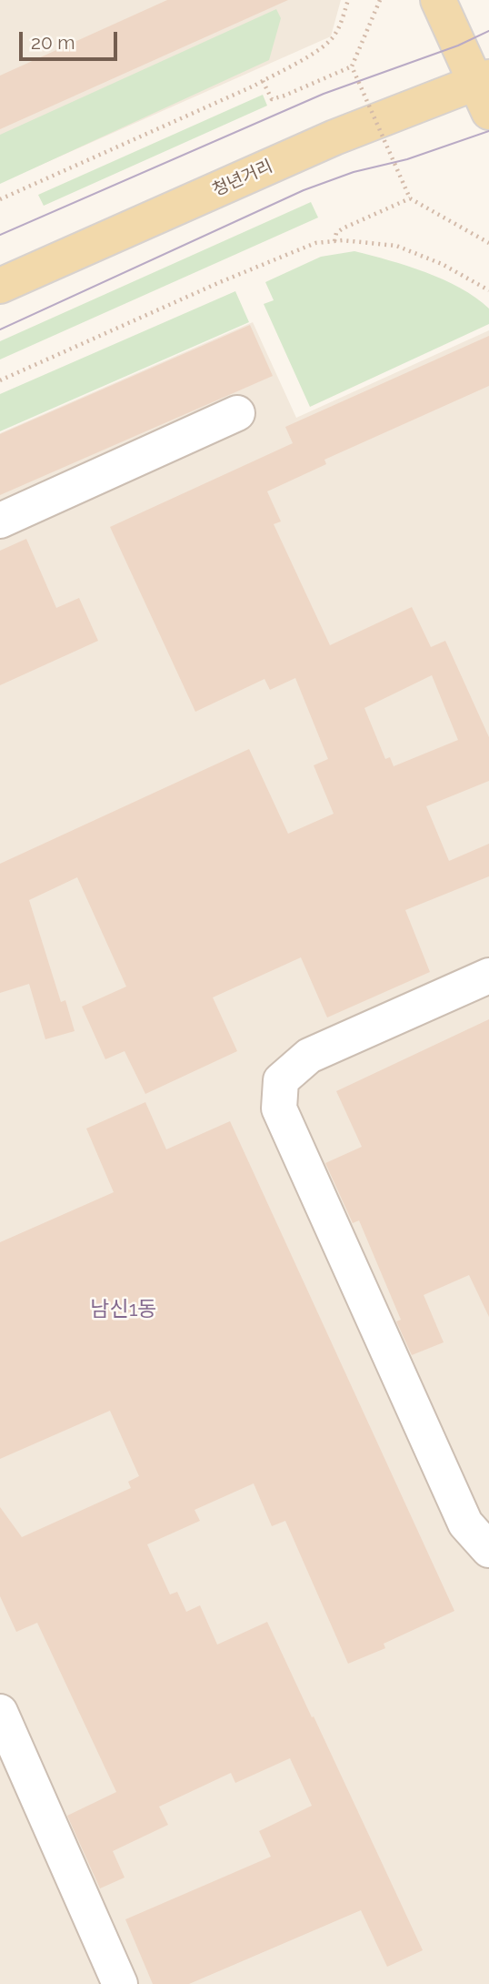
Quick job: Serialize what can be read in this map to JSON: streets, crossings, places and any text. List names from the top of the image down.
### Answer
{
  "streets": {
    "main road": ["청년거리"]
  },
  "districts": ["남신1동"],
  "scale_bar": "20 m"
}
